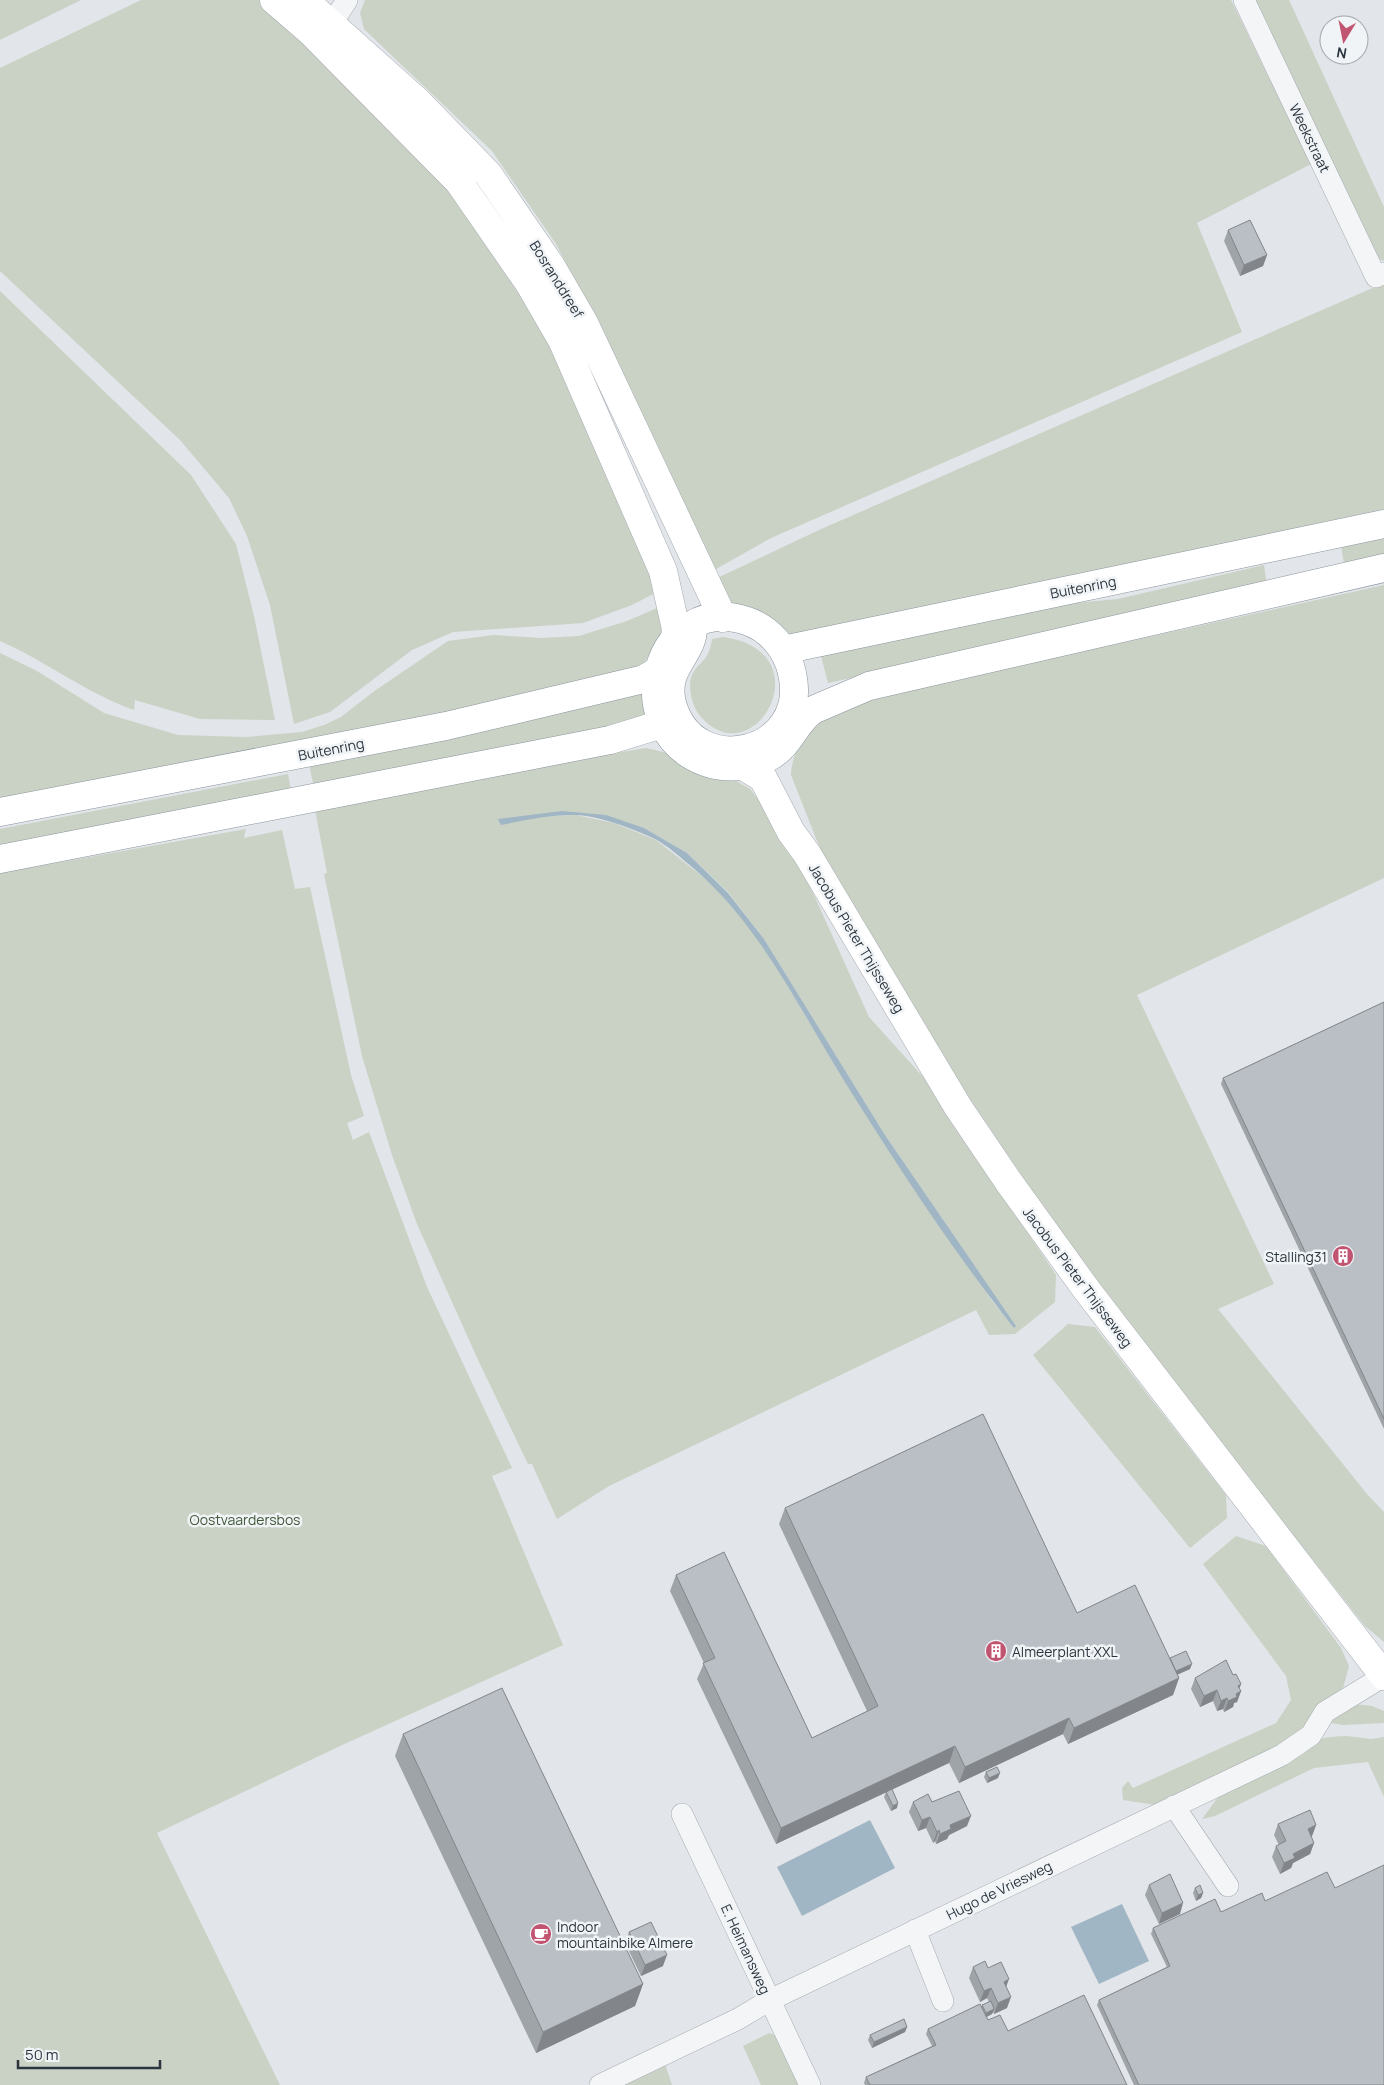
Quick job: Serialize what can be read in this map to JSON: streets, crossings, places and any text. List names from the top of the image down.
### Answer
{
  "streets": {
    "main road": ["Bosranddreef", "Buitenring", "Jacobus Pieter Thijsseweg"],
    "street": ["Weekstraat", "Hugo de Vriesweg", "E. Heimansweg"]
  },
  "crossings": [
    ["Bosranddreef", "Buitenring"],
    ["Bosranddreef", "Jacobus Pieter Thijsseweg"],
    ["Buitenring", "Jacobus Pieter Thijsseweg"],
    ["Jacobus Pieter Thijsseweg", "Hugo de Vriesweg"],
    ["Hugo de Vriesweg", "E. Heimansweg"]
  ],
  "parks": ["Oostvaardersbos"],
  "places": {
    "building": ["Stalling31", "Almeerplant XXL"],
    "cafe": ["Indoor mountainbike Almere"]
  },
  "scale_bar": "50 m",
  "north": "bottom"
}
